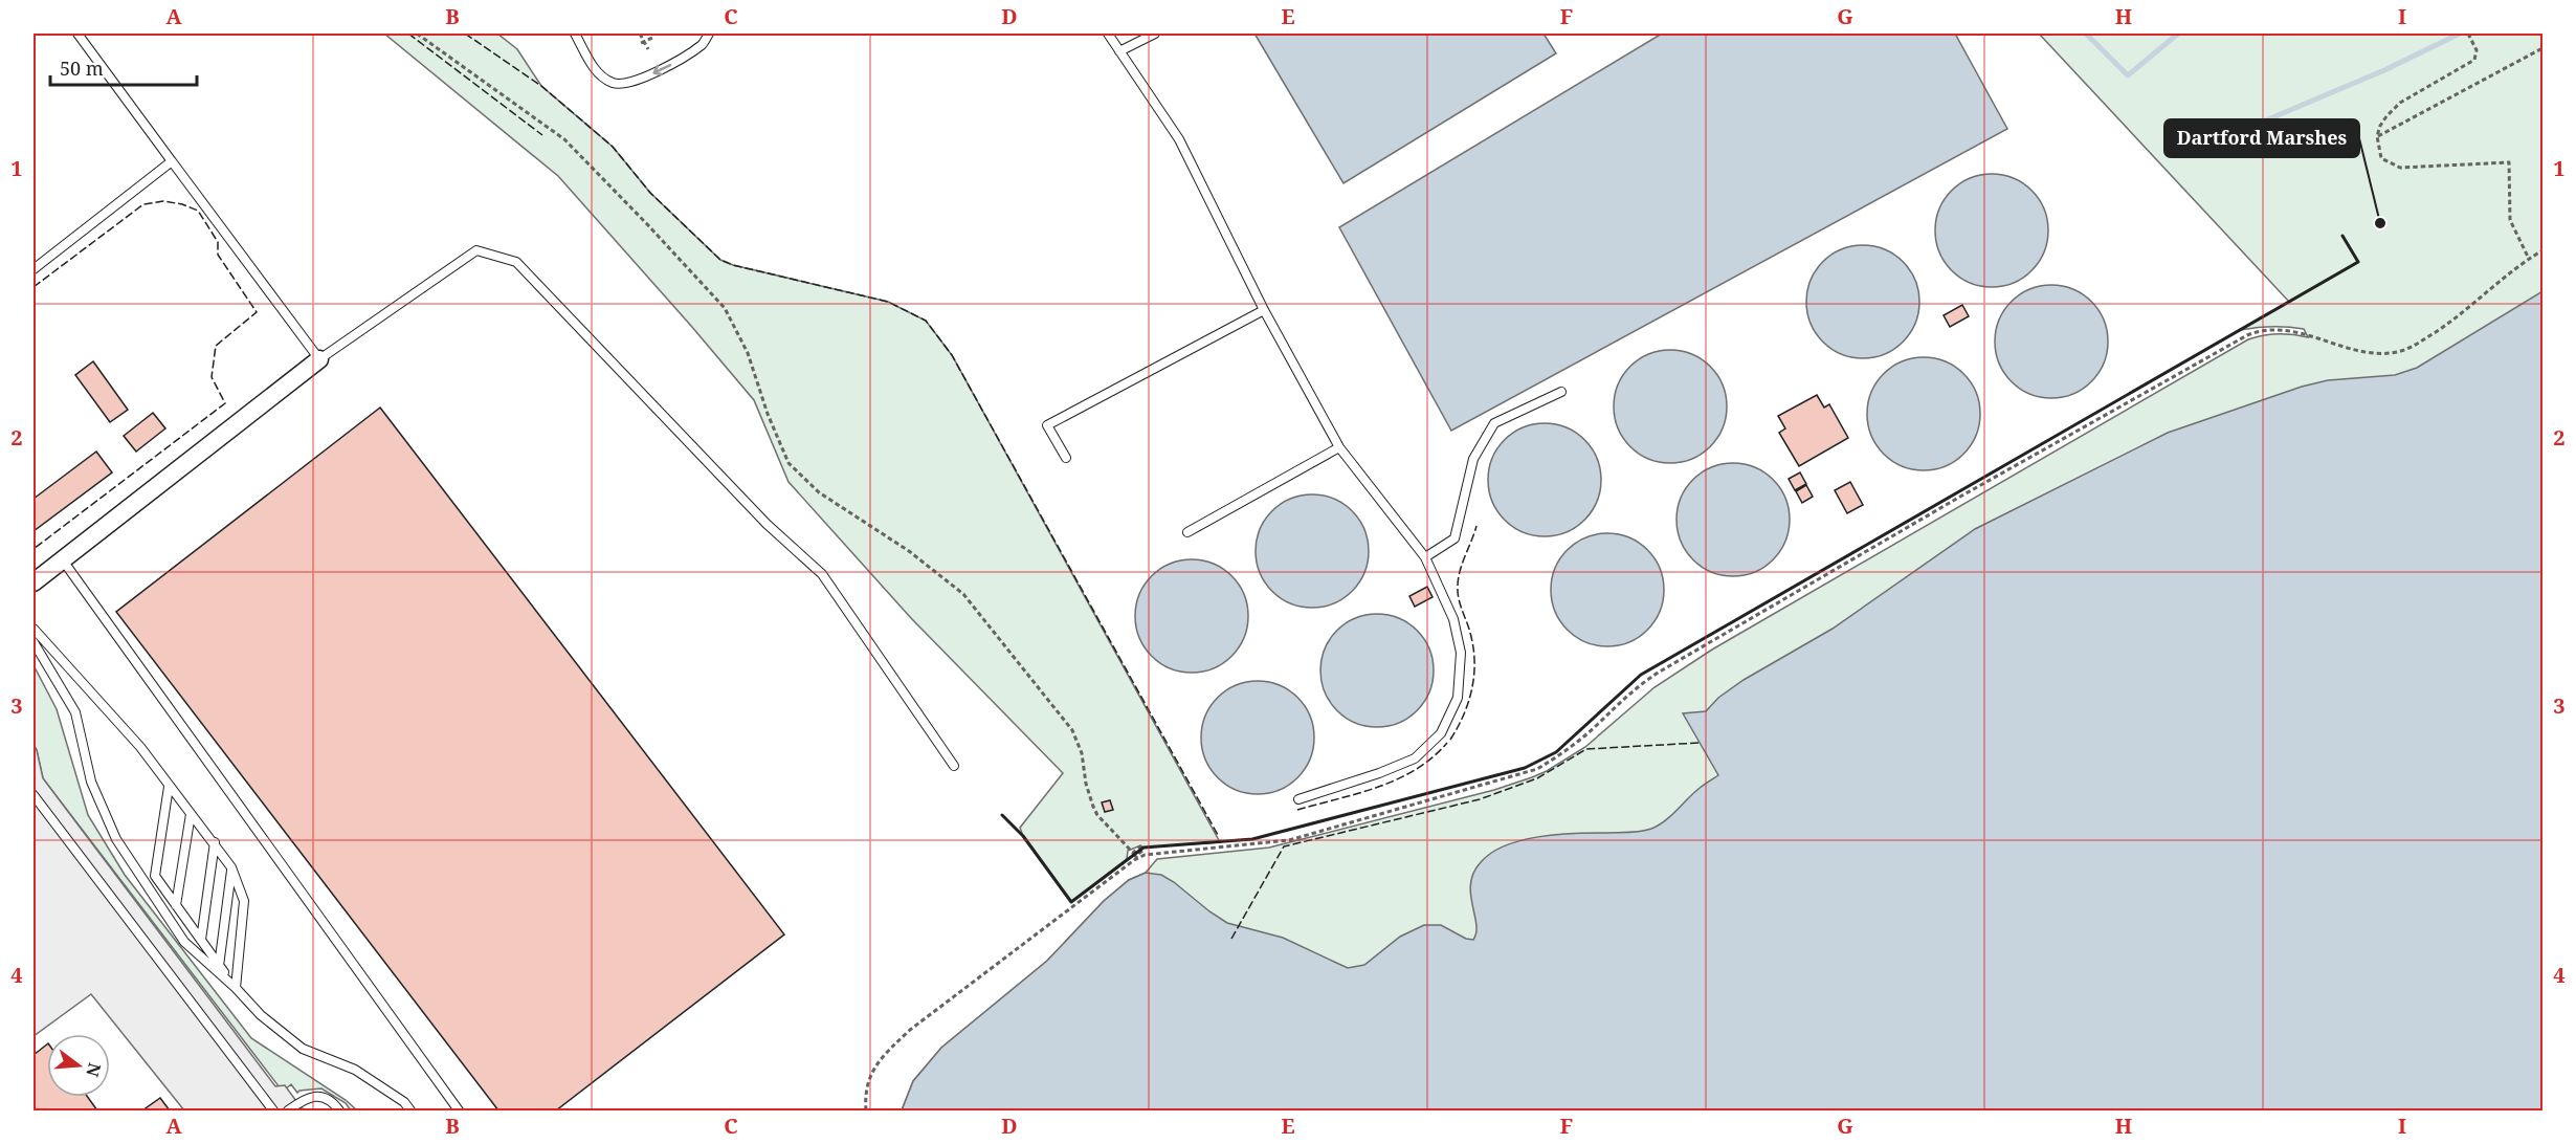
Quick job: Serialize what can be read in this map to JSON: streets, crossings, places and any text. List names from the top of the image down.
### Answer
{
  "places": ["Dartford Marshes"],
  "scale_bar": "50 m",
  "north": "right",
  "grid": {
    "columns": [
      "A",
      "B",
      "C",
      "D",
      "E",
      "F",
      "G",
      "H",
      "I"
    ],
    "rows": [
      "1",
      "2",
      "3",
      "4"
    ]
  }
}
